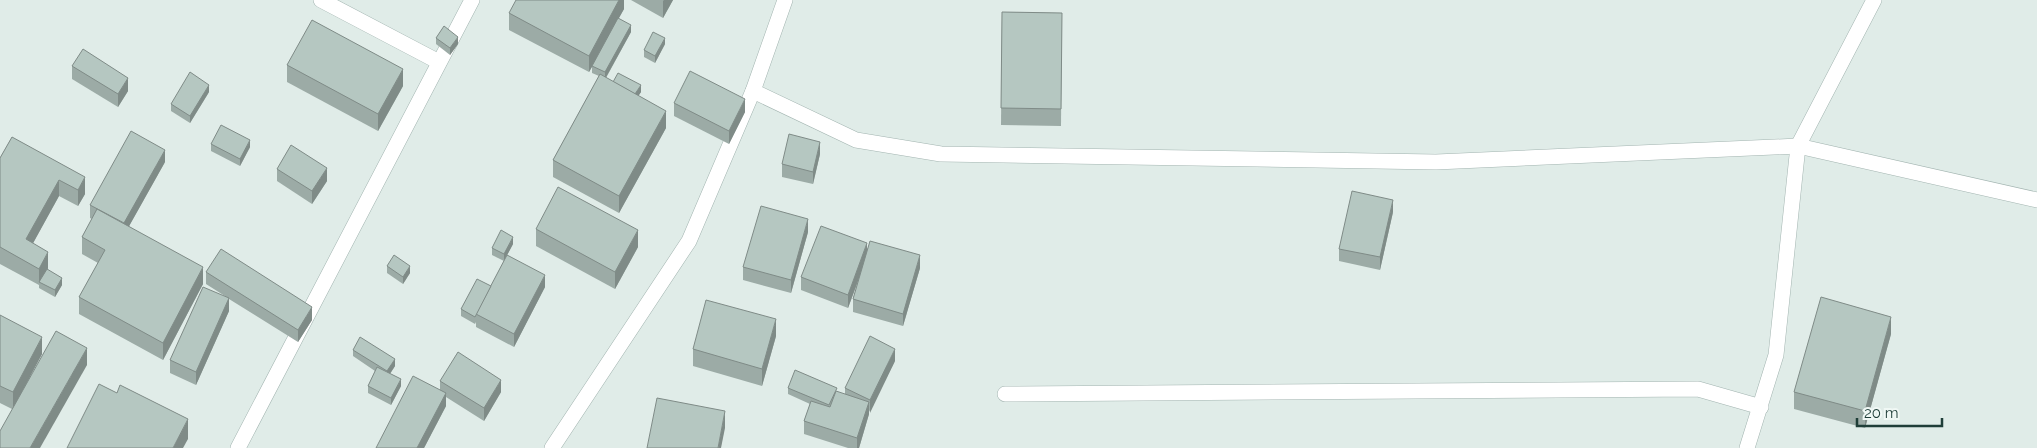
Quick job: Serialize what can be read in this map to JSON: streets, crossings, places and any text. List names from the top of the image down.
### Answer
{
  "scale_bar": "20 m"
}
